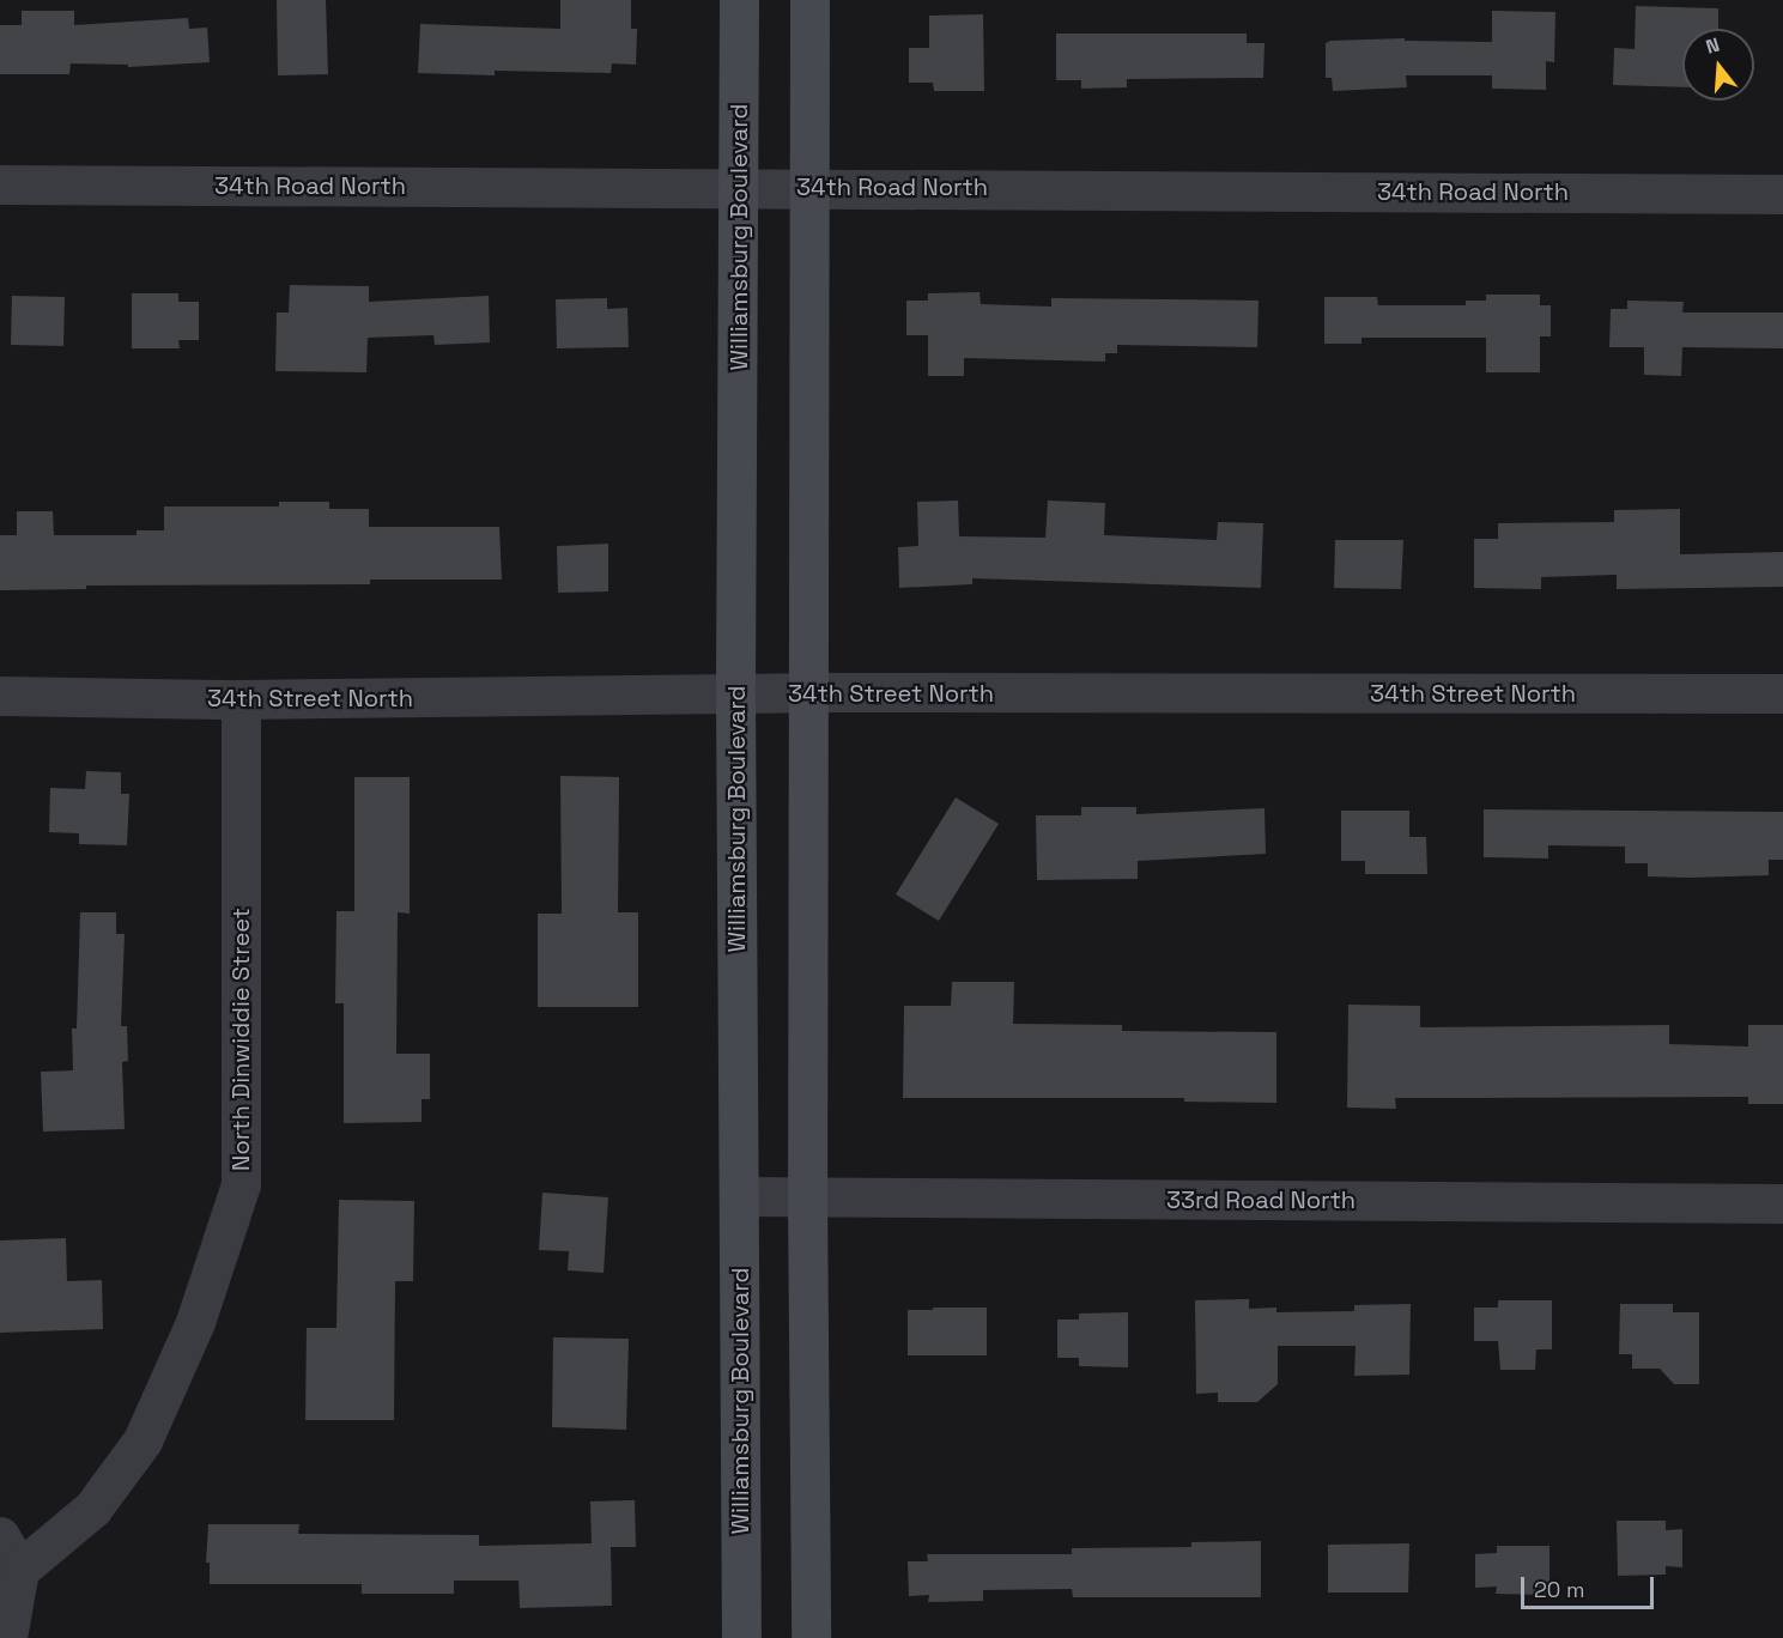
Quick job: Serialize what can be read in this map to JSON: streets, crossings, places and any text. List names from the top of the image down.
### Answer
{
  "streets": {
    "main road": ["Williamsburg Boulevard"],
    "street": [
      "34th Road North",
      "34th Street North",
      "North Dinwiddie Street",
      "33rd Road North"
    ]
  },
  "crossings": [
    ["34th Road North", "Williamsburg Boulevard"],
    ["Williamsburg Boulevard", "34th Street North"],
    ["Williamsburg Boulevard", "33rd Road North"],
    ["34th Street North", "North Dinwiddie Street"]
  ],
  "scale_bar": "20 m",
  "north": "top"
}
